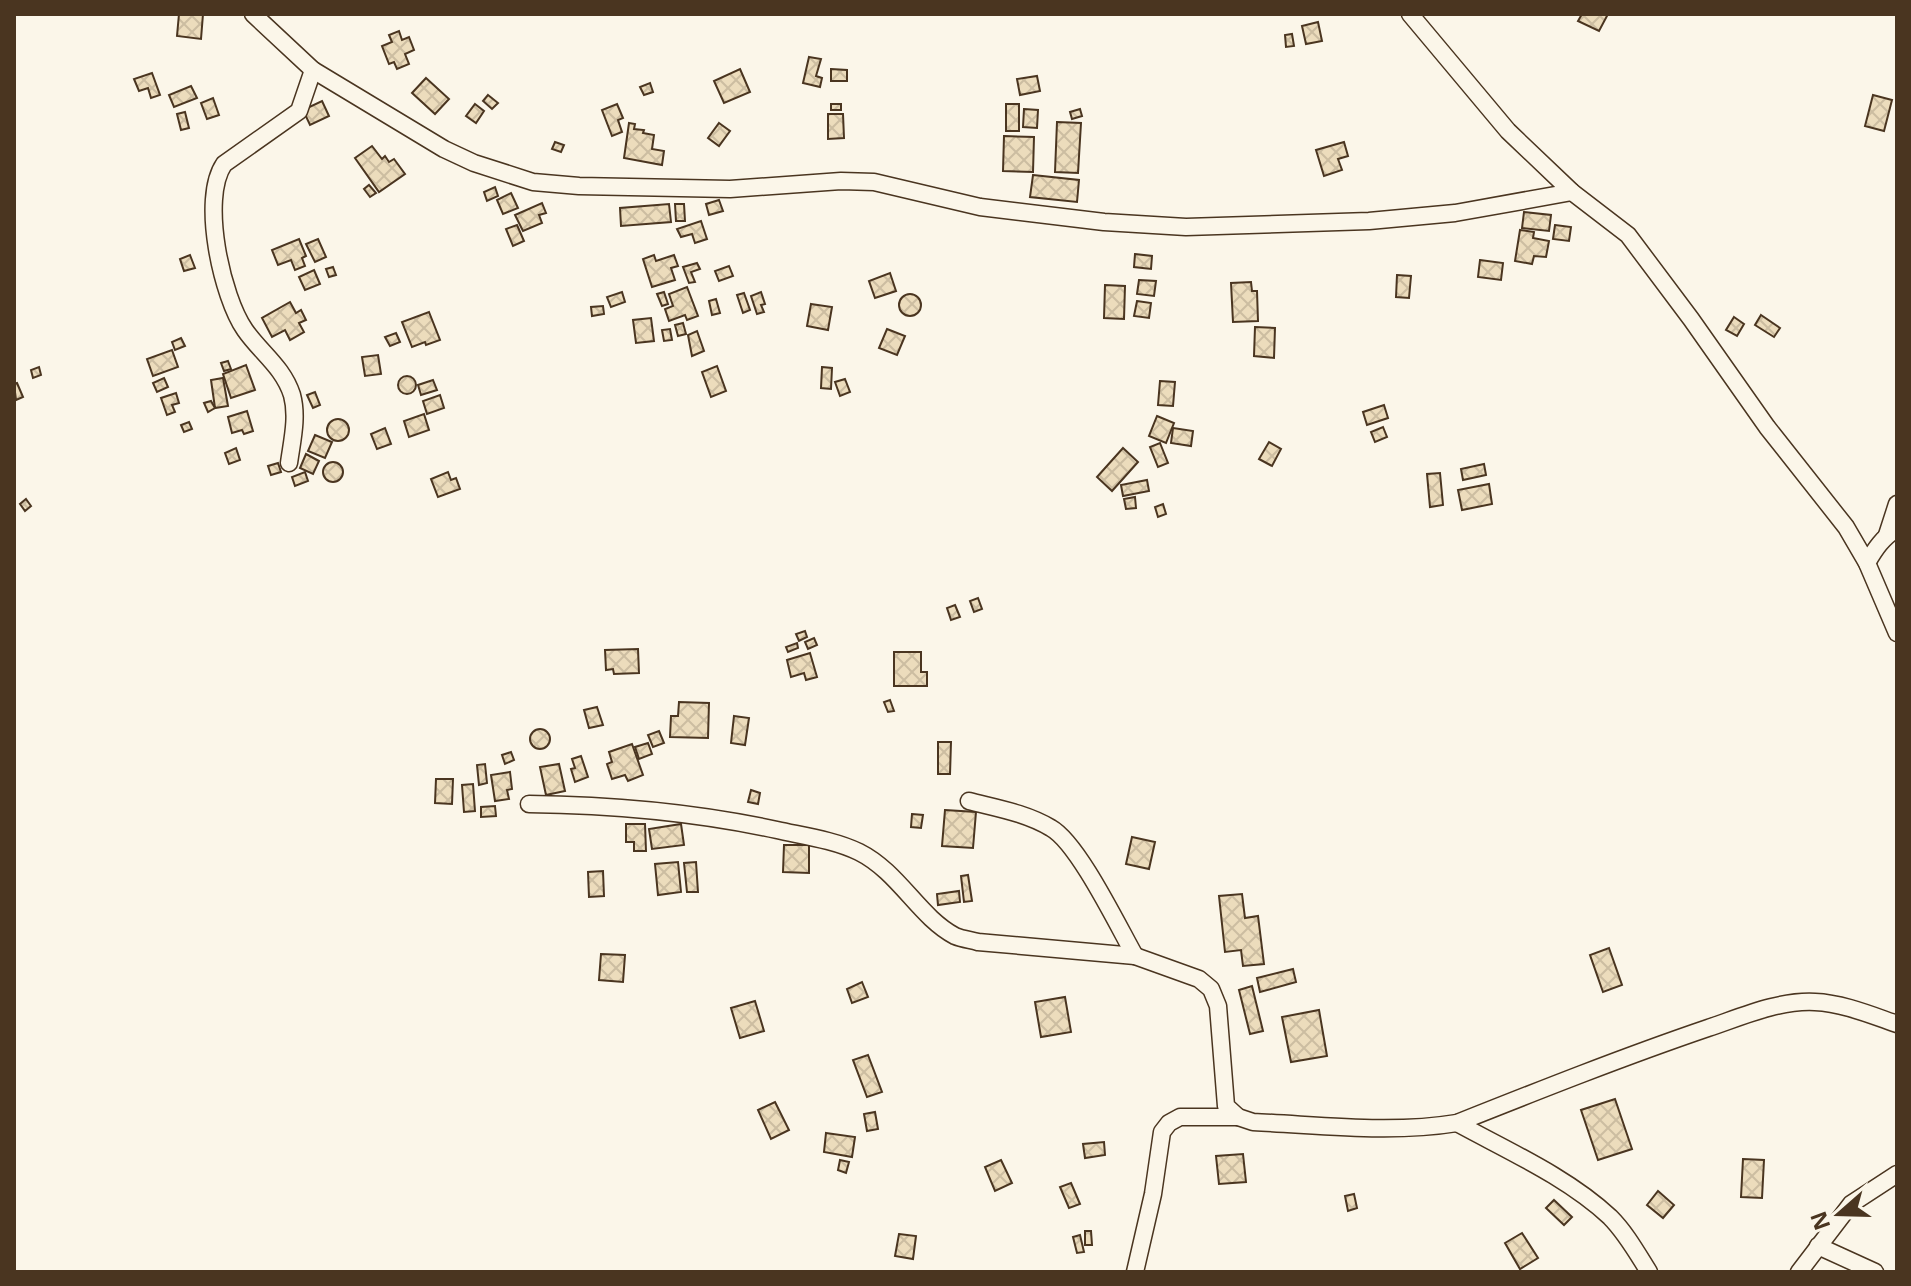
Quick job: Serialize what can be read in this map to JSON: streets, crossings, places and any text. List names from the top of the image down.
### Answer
{
  "north": "left"
}
